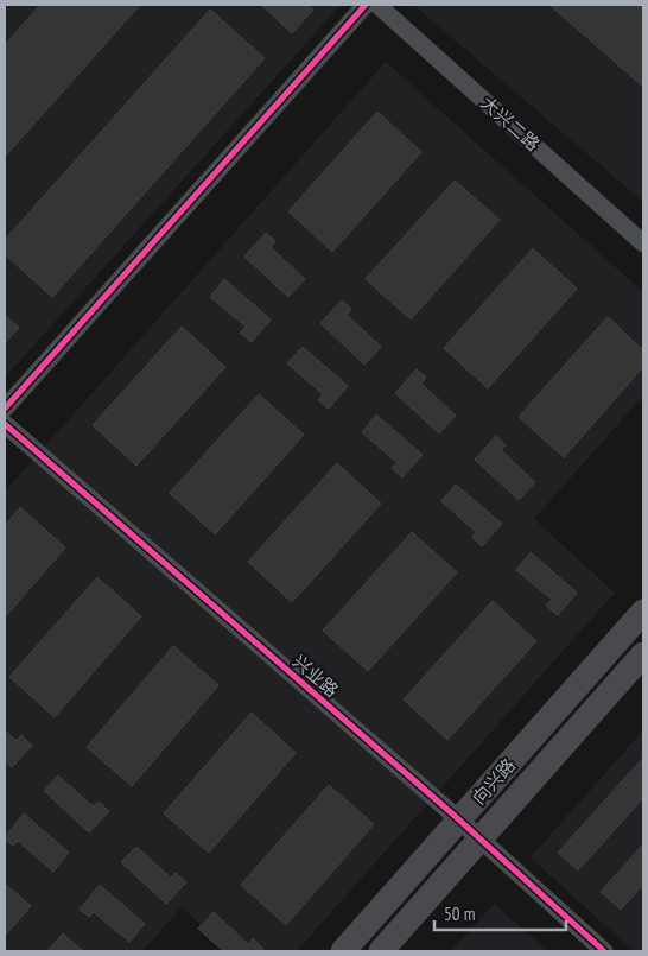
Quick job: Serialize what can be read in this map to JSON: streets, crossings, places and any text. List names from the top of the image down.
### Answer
{
  "streets": {
    "street": ["大兴二路", "兴业路", "向兴路"]
  },
  "crossings": [
    ["兴业路", "向兴路"]
  ],
  "scale_bar": "50 m"
}
